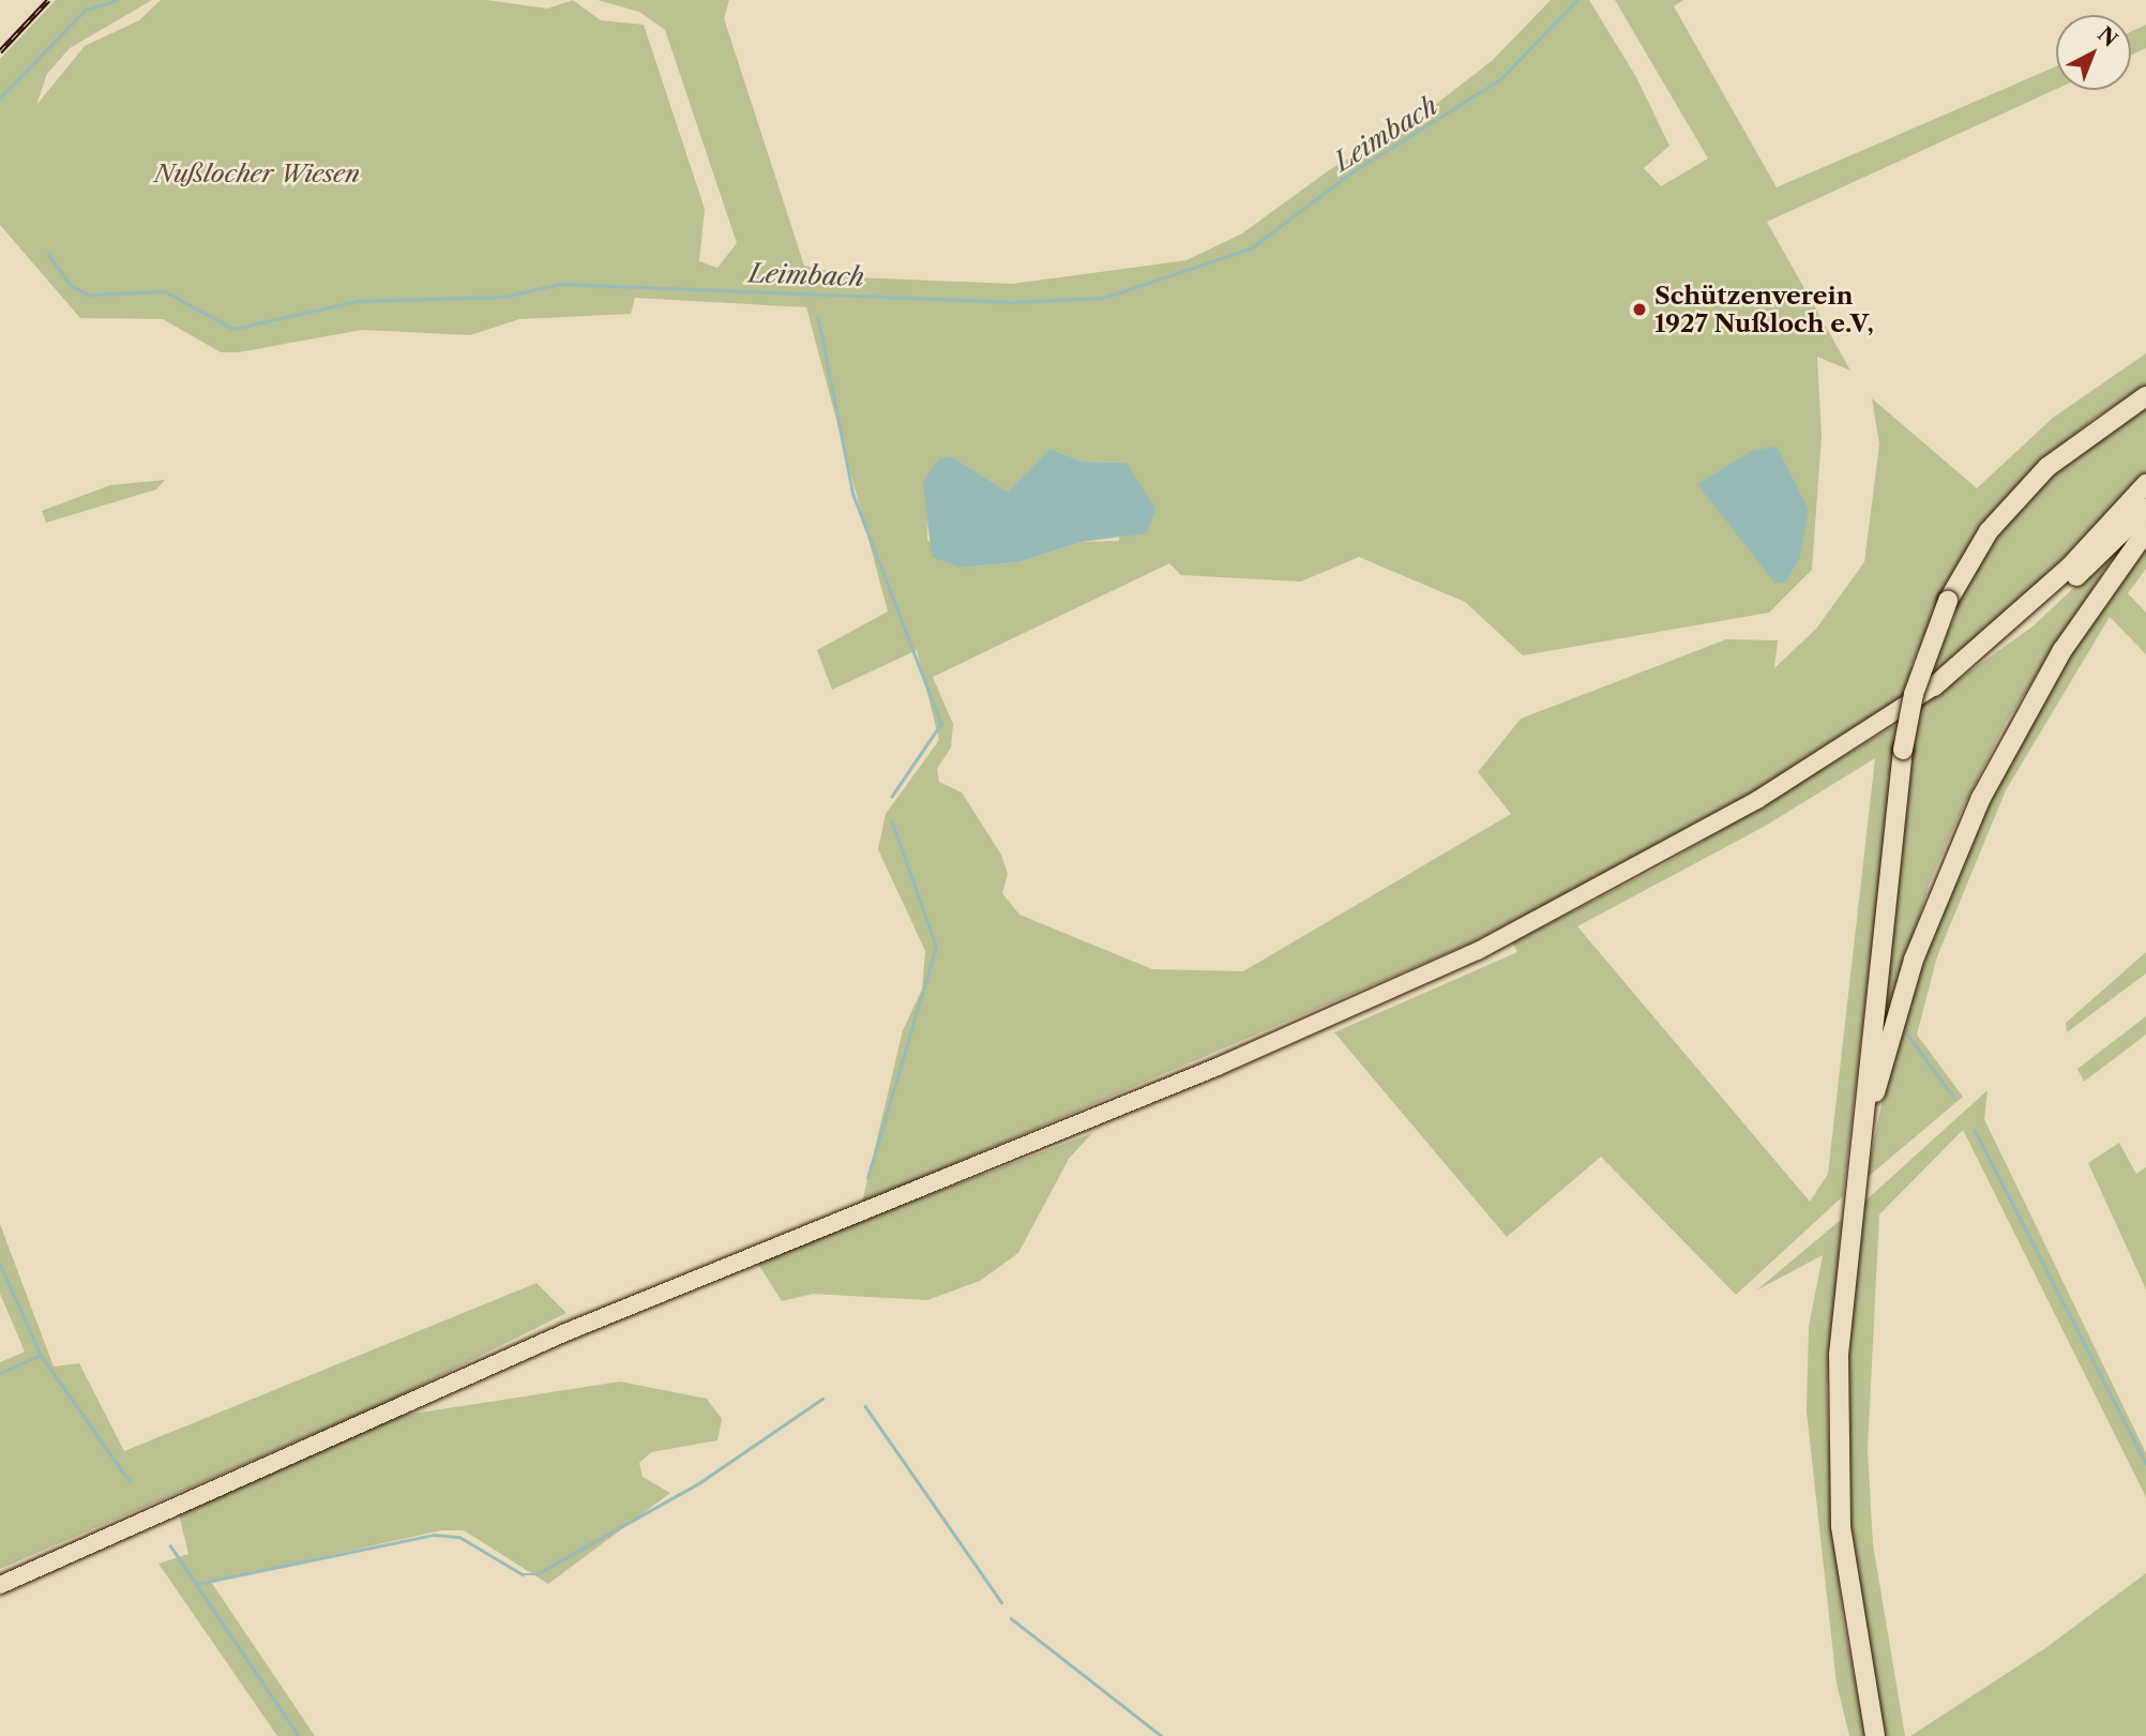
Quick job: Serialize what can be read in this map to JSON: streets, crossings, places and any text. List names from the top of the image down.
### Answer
{
  "water": ["Leimbach"],
  "parks": ["Nußlocher Wiesen"],
  "places": ["Schützenverein 1927 Nußloch e.V,"],
  "north": "top right"
}
